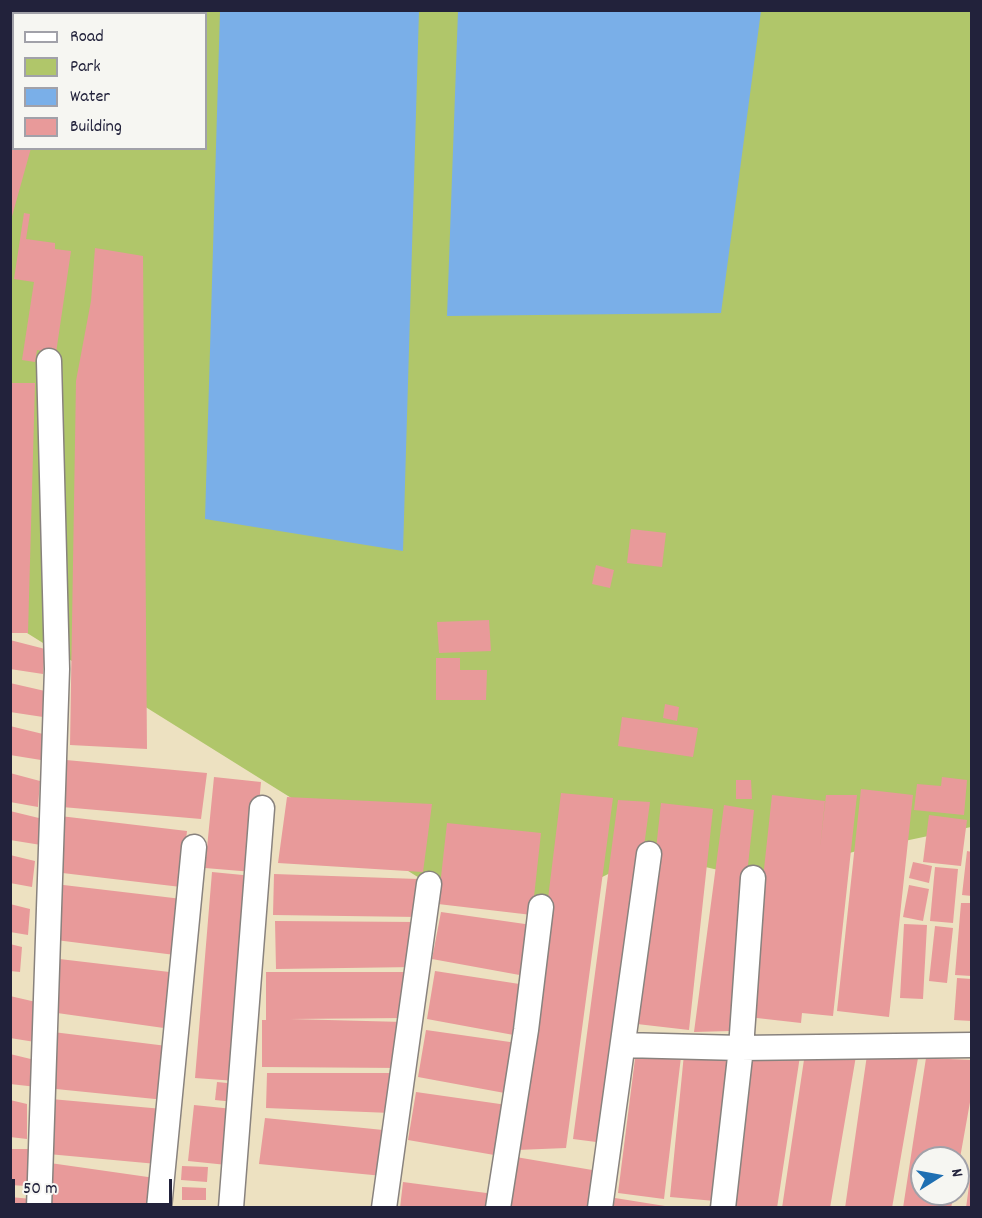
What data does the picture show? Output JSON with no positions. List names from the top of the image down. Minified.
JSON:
{"legend":["Road","Park","Water","Building"],"scale_bar":"50 m","north":"right"}
